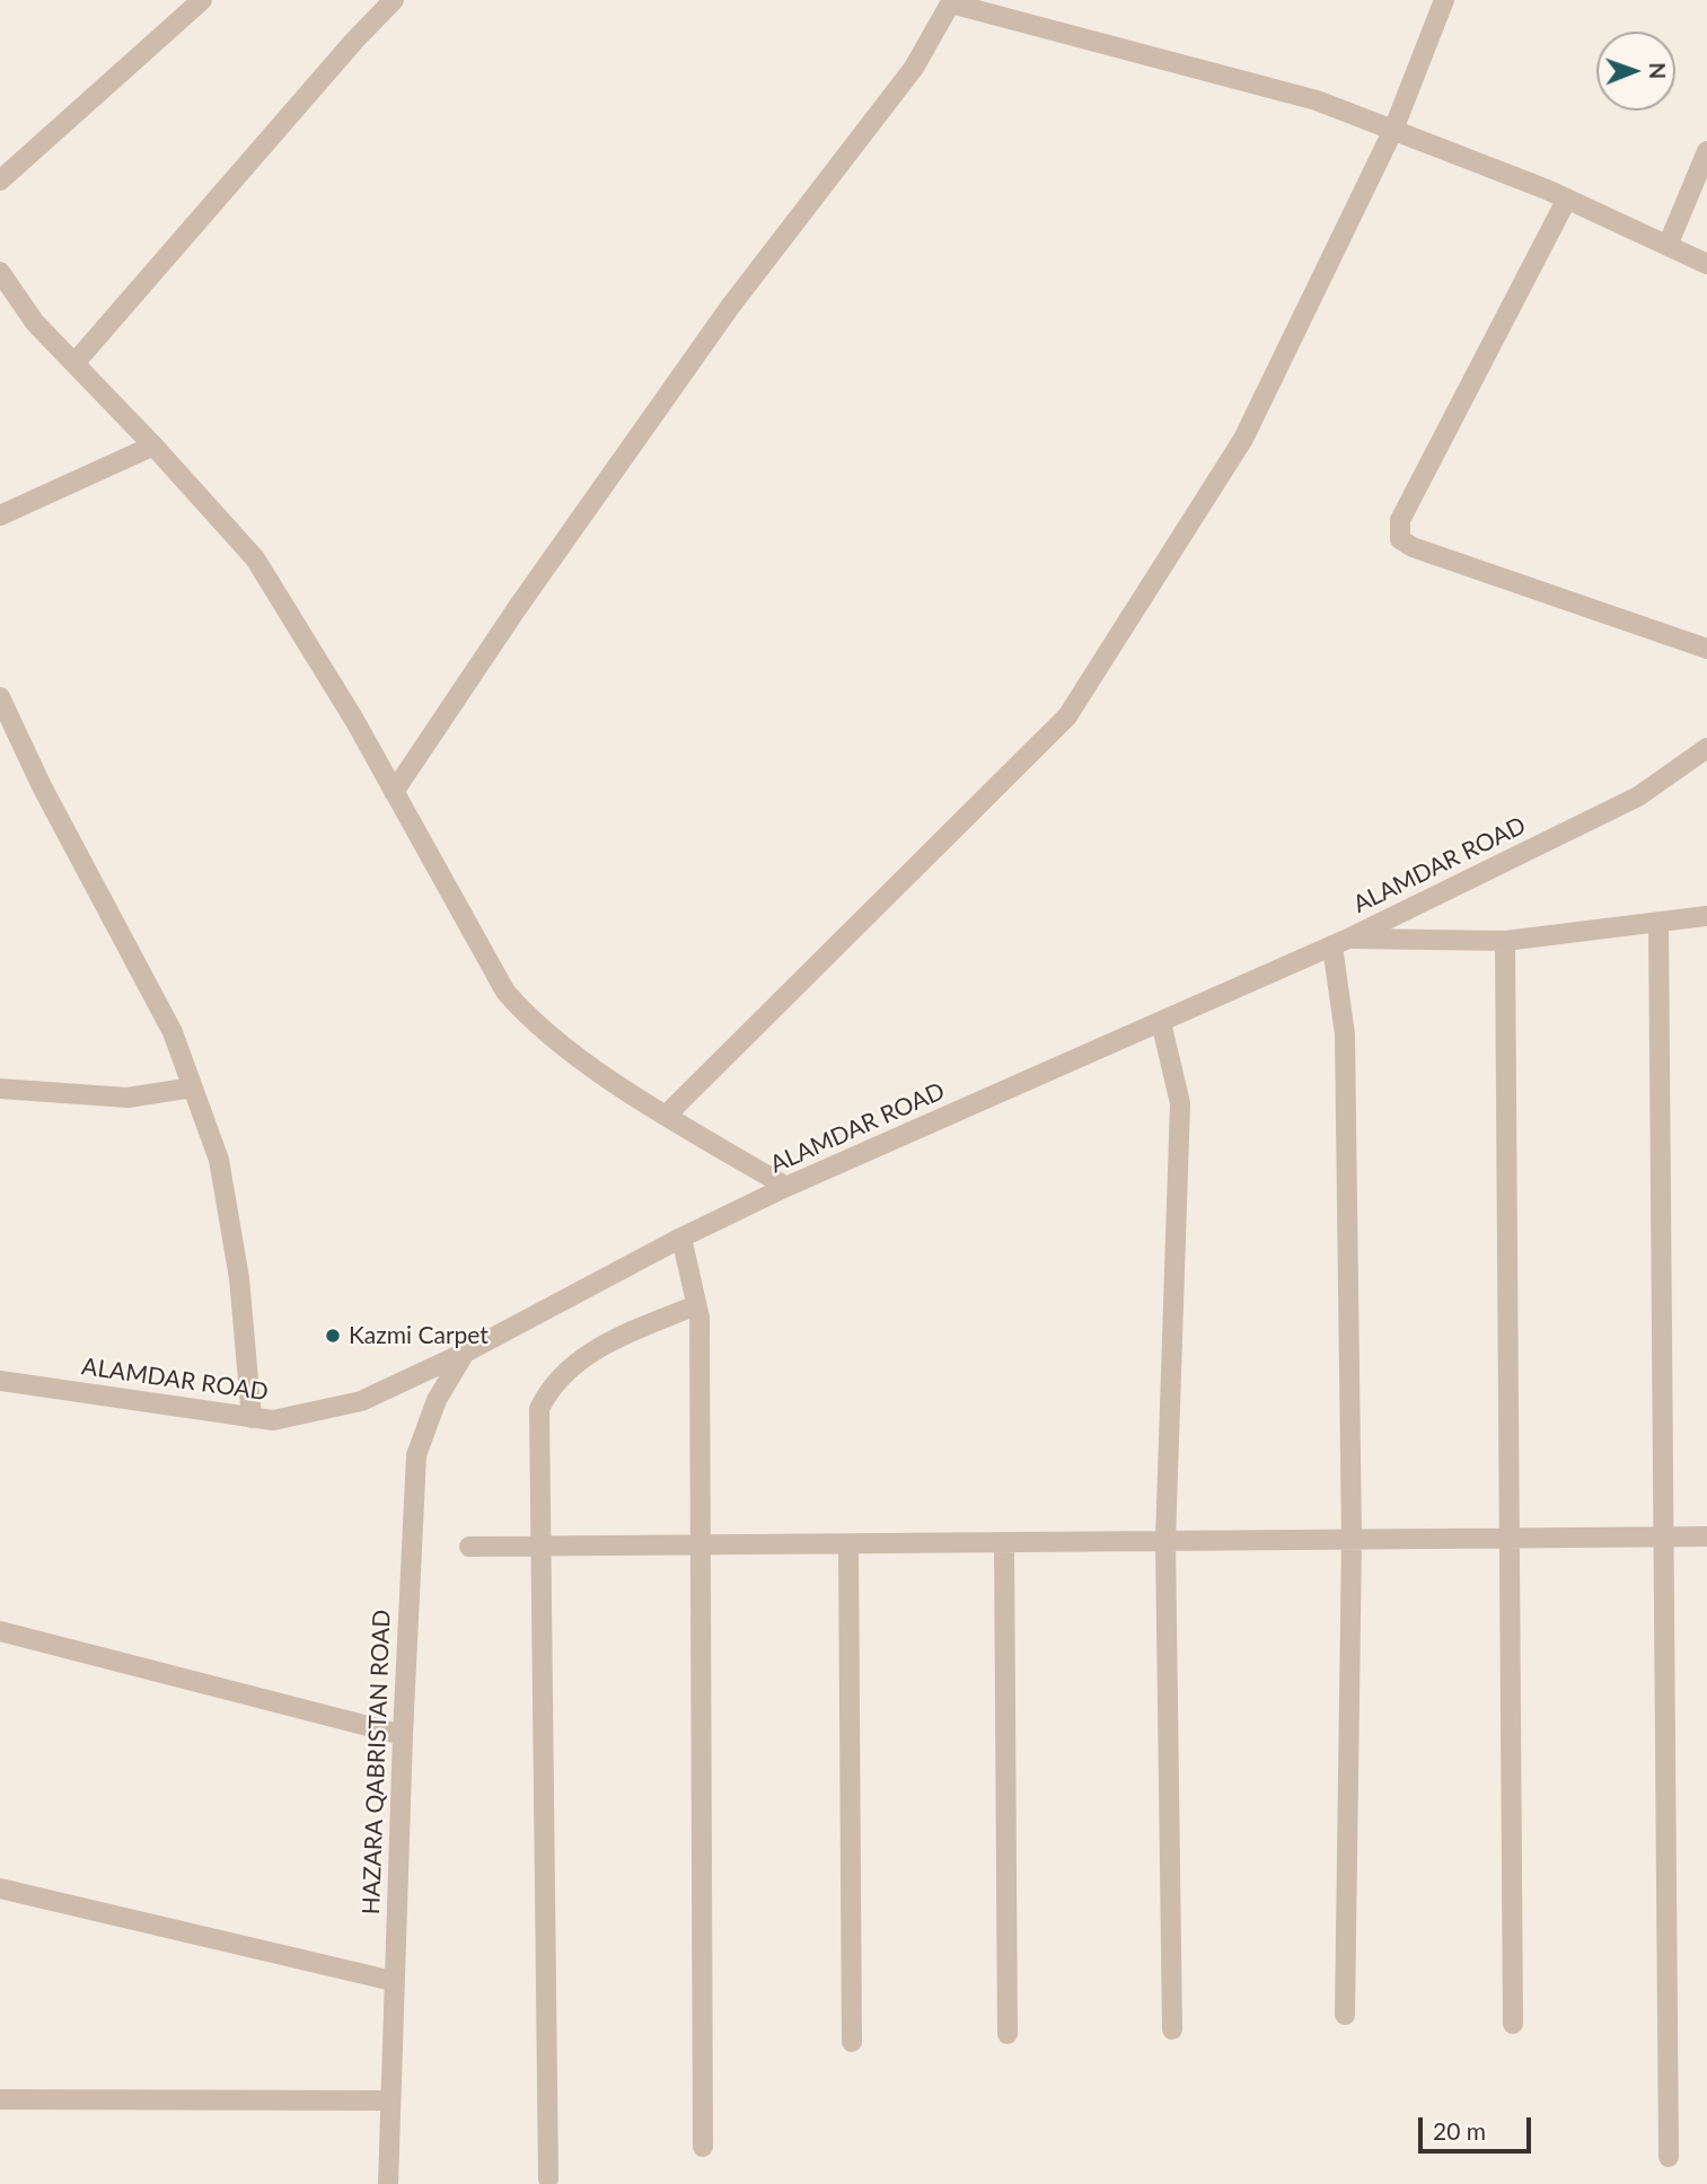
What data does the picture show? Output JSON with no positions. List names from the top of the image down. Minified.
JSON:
{"streets":{"street":["ALAMDAR ROAD","HAZARA QABRISTAN ROAD"]},"crossings":[["ALAMDAR ROAD","HAZARA QABRISTAN ROAD"]],"places":["Kazmi Carpet"],"scale_bar":"20 m","north":"right"}
